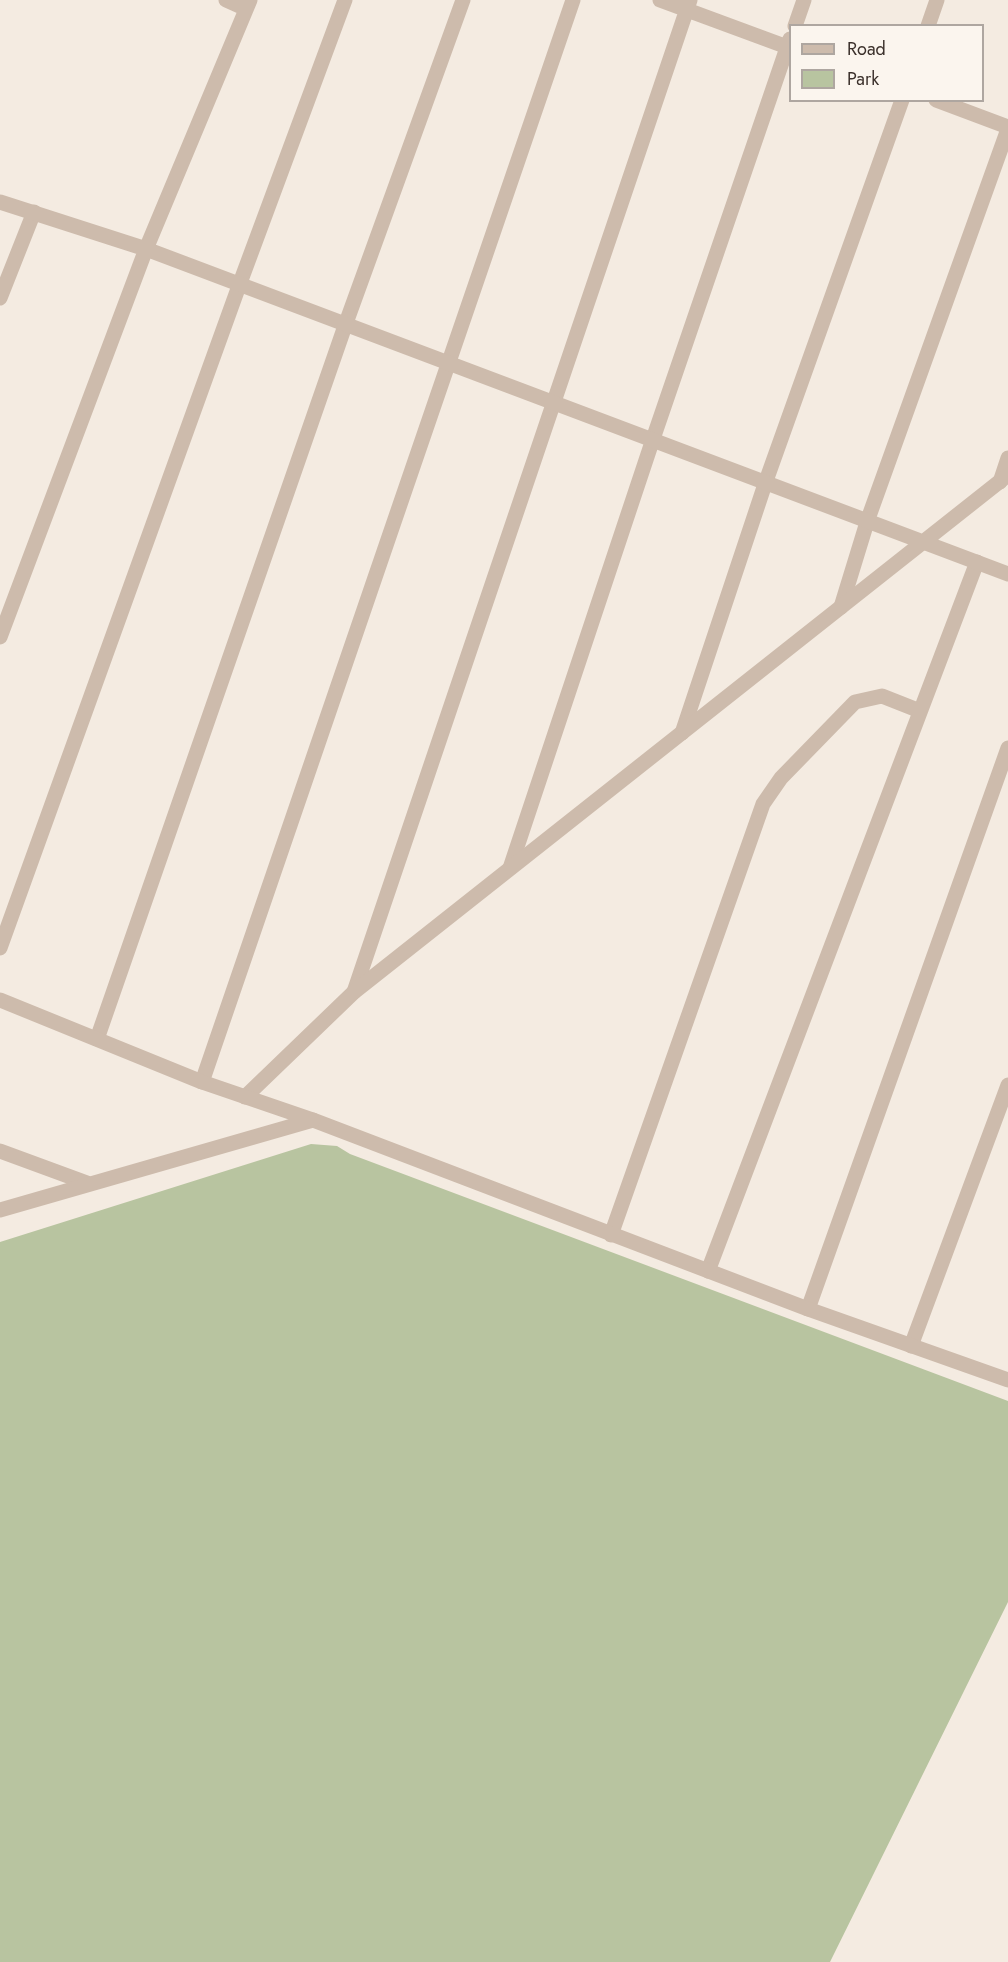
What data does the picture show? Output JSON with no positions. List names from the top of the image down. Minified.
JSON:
{"legend":["Road","Park"]}
